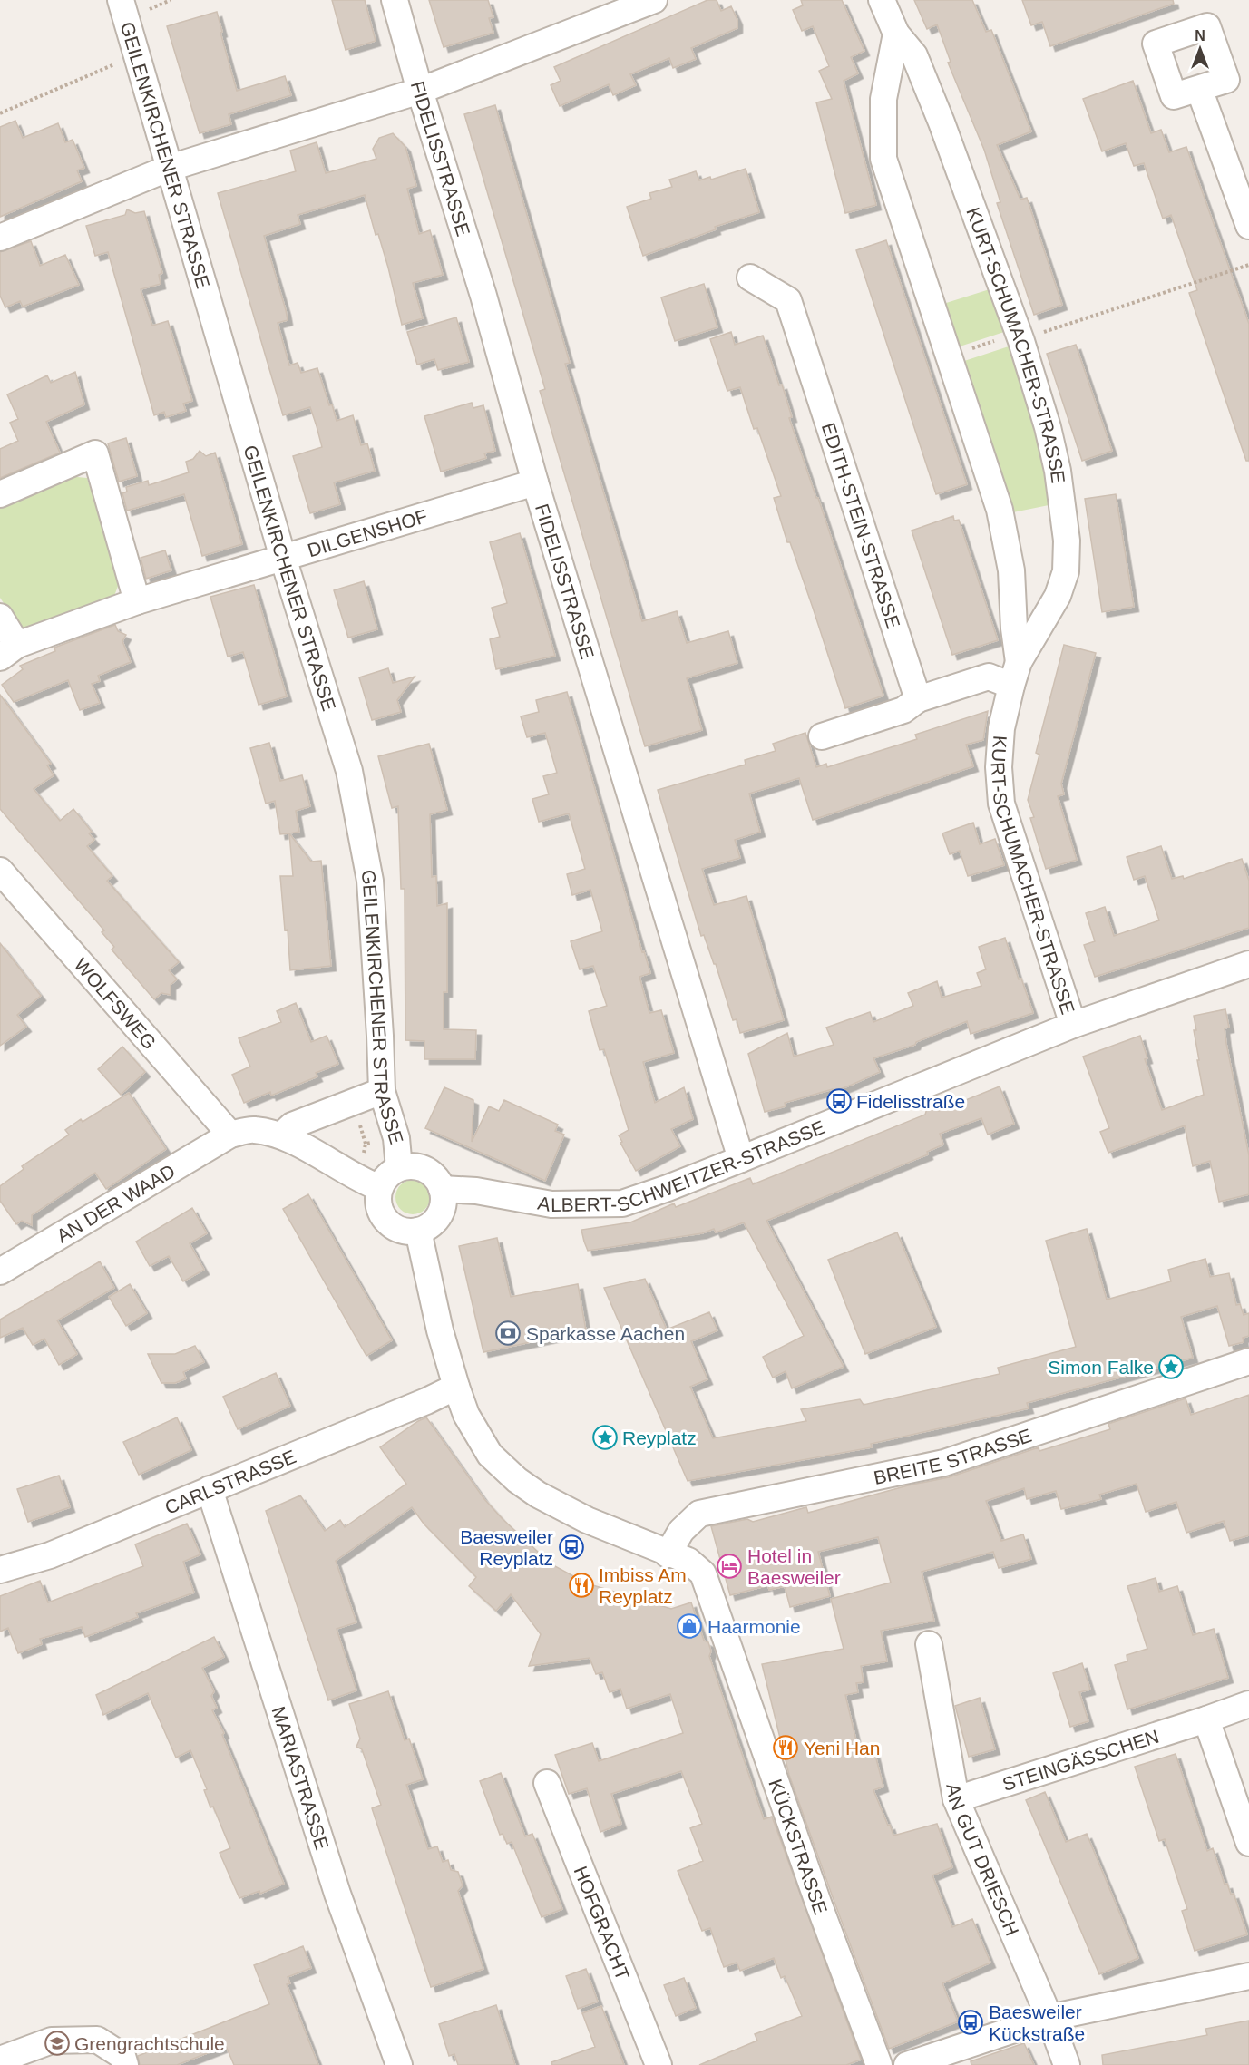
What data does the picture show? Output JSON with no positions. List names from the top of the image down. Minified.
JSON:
{"streets":{"street":["GEILENKIRCHENER STRASSE","FIDELISSTRASSE","KURT-SCHUMACHER-STRASSE","EDITH-STEIN-STRASSE","DILGENSHOF","WOLFSWEG","ALBERT-SCHWEITZER-STRASSE","AN DER WAAD","BREITE STRASSE","CARLSTRASSE","STEINGÄSSCHEN","MARIASTRASSE","KÜCKSTRASSE","AN GUT DRIESCH","HOFGRACHT"]},"crossings":[["GEILENKIRCHENER STRASSE","DILGENSHOF"],["GEILENKIRCHENER STRASSE","ALBERT-SCHWEITZER-STRASSE"],["FIDELISSTRASSE","DILGENSHOF"],["FIDELISSTRASSE","ALBERT-SCHWEITZER-STRASSE"],["KURT-SCHUMACHER-STRASSE","ALBERT-SCHWEITZER-STRASSE"],["WOLFSWEG","AN DER WAAD"],["BREITE STRASSE","KÜCKSTRASSE"],["CARLSTRASSE","MARIASTRASSE"],["STEINGÄSSCHEN","AN GUT DRIESCH"]],"places":{"bus stop":["Fidelisstraße","Baesweiler Reyplatz","Baesweiler Kückstraße"],"bank":["Sparkasse Aachen"],"place":["Simon Falke","Reyplatz"],"hotel":["Hotel in Baesweiler"],"restaurant":["Imbiss Am Reyplatz","Yeni Han"],"shop":["Haarmonie"],"school or university":["Grengrachtschule"]},"north":"top"}
